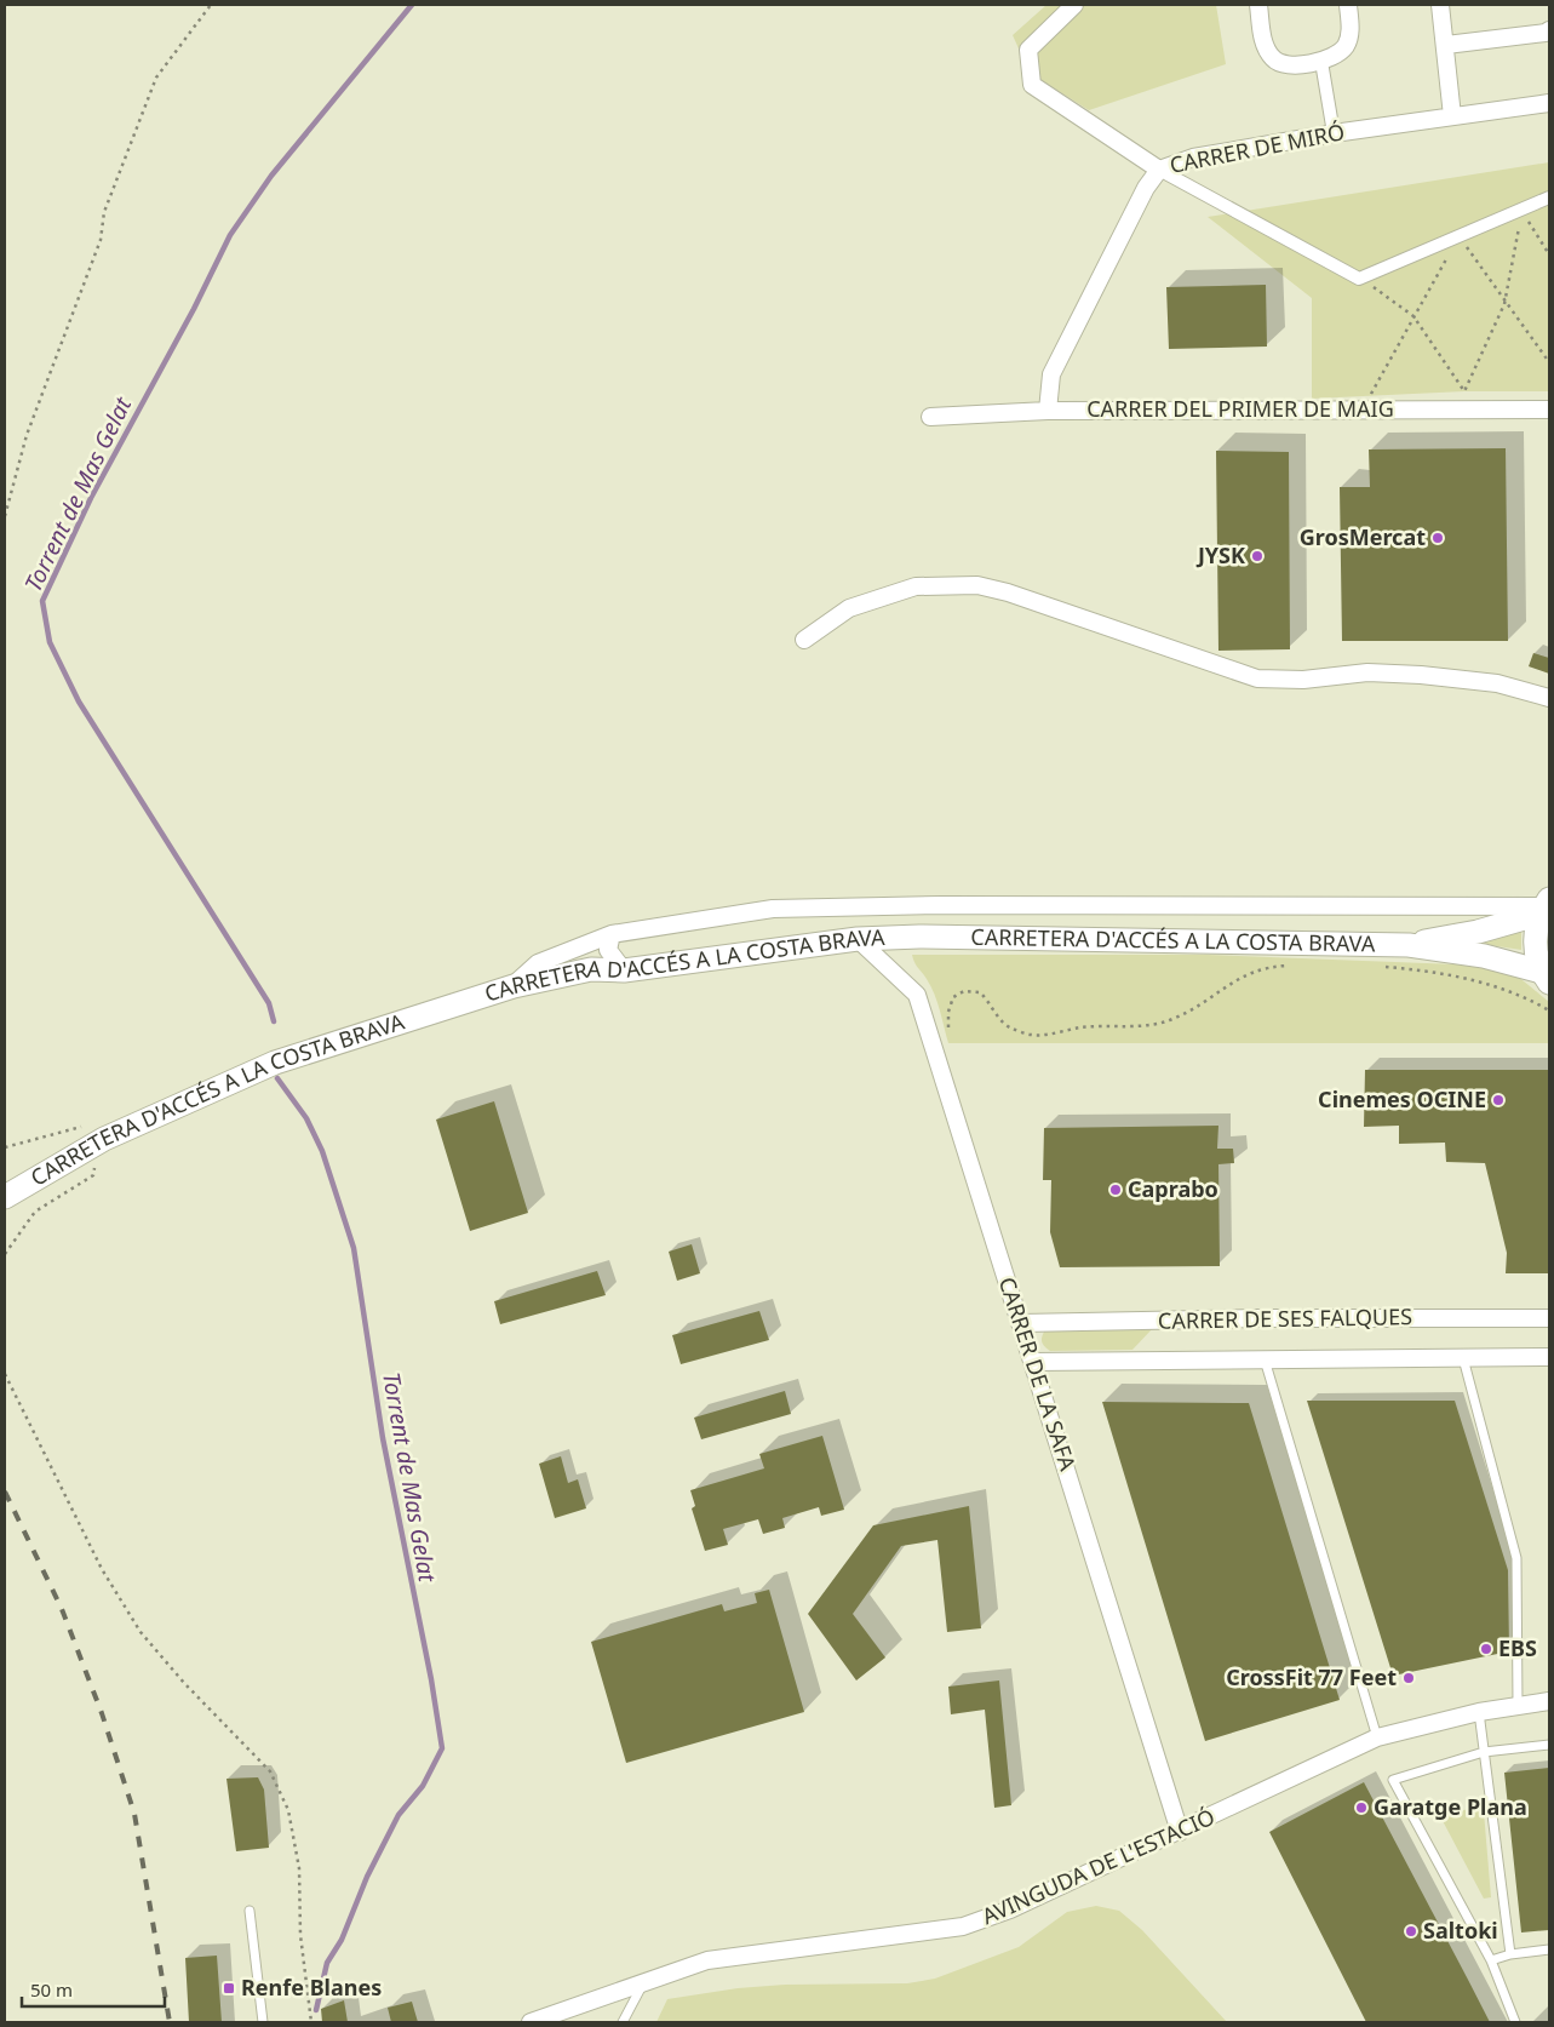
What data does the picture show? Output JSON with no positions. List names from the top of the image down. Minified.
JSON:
{"streets":{"main road":["CARRETERA D'ACCÉS A LA COSTA BRAVA"],"street":["CARRER DE MIRÓ","CARRER DEL PRIMER DE MAIG","CARRER DE SES FALQUES","CARRER DE LA SAFA","AVINGUDA DE L'ESTACIÓ"]},"crossings":[["CARRER DE MIRÓ","CARRER DEL PRIMER DE MAIG"],["CARRETERA D'ACCÉS A LA COSTA BRAVA","CARRER DE LA SAFA"],["CARRER DE SES FALQUES","CARRER DE LA SAFA"],["CARRER DE LA SAFA","AVINGUDA DE L'ESTACIÓ"]],"water":["Torrent de Mas Gelat"],"places":{"other":["GrosMercat","JYSK","Cinemes OCINE","Caprabo","EBS","CrossFit 77 Feet","Garatge Plana","Saltoki"],"transit":["Renfe Blanes"]},"scale_bar":"50 m"}
